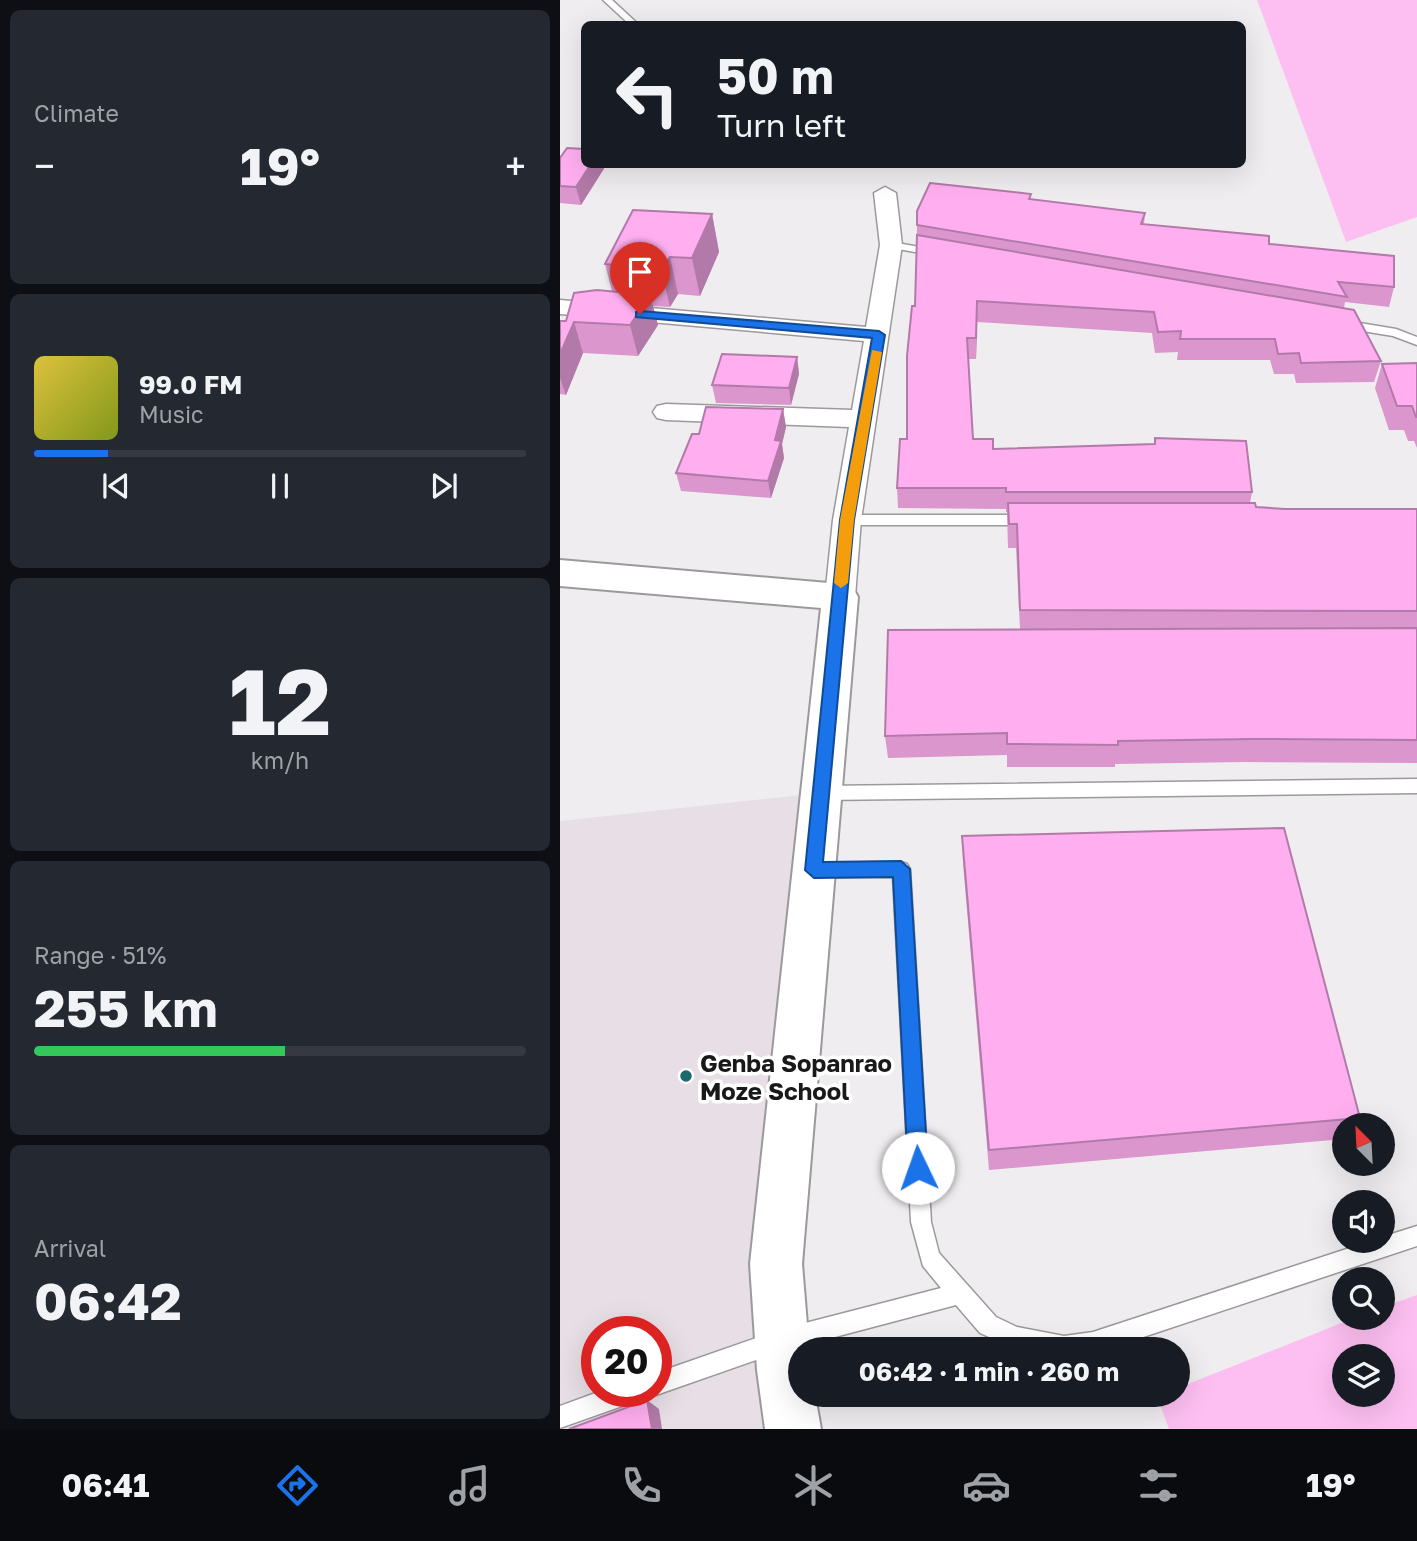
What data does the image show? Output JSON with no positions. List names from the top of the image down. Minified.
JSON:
{"places":["Genba Sopanrao Moze School"],"north":"top left","page":{"tile":["Climate",["12","km/h"],["Range · 51%","255 km"],["Arrival","06:42"]],"turn":["50 m","Turn left"],"heat":["−","19°","+"],"song":["99.0 FM","Music"],"limit":"20","trip":"06:42 · 1 min · 260 m","tabs":["06:41","19°"]}}
